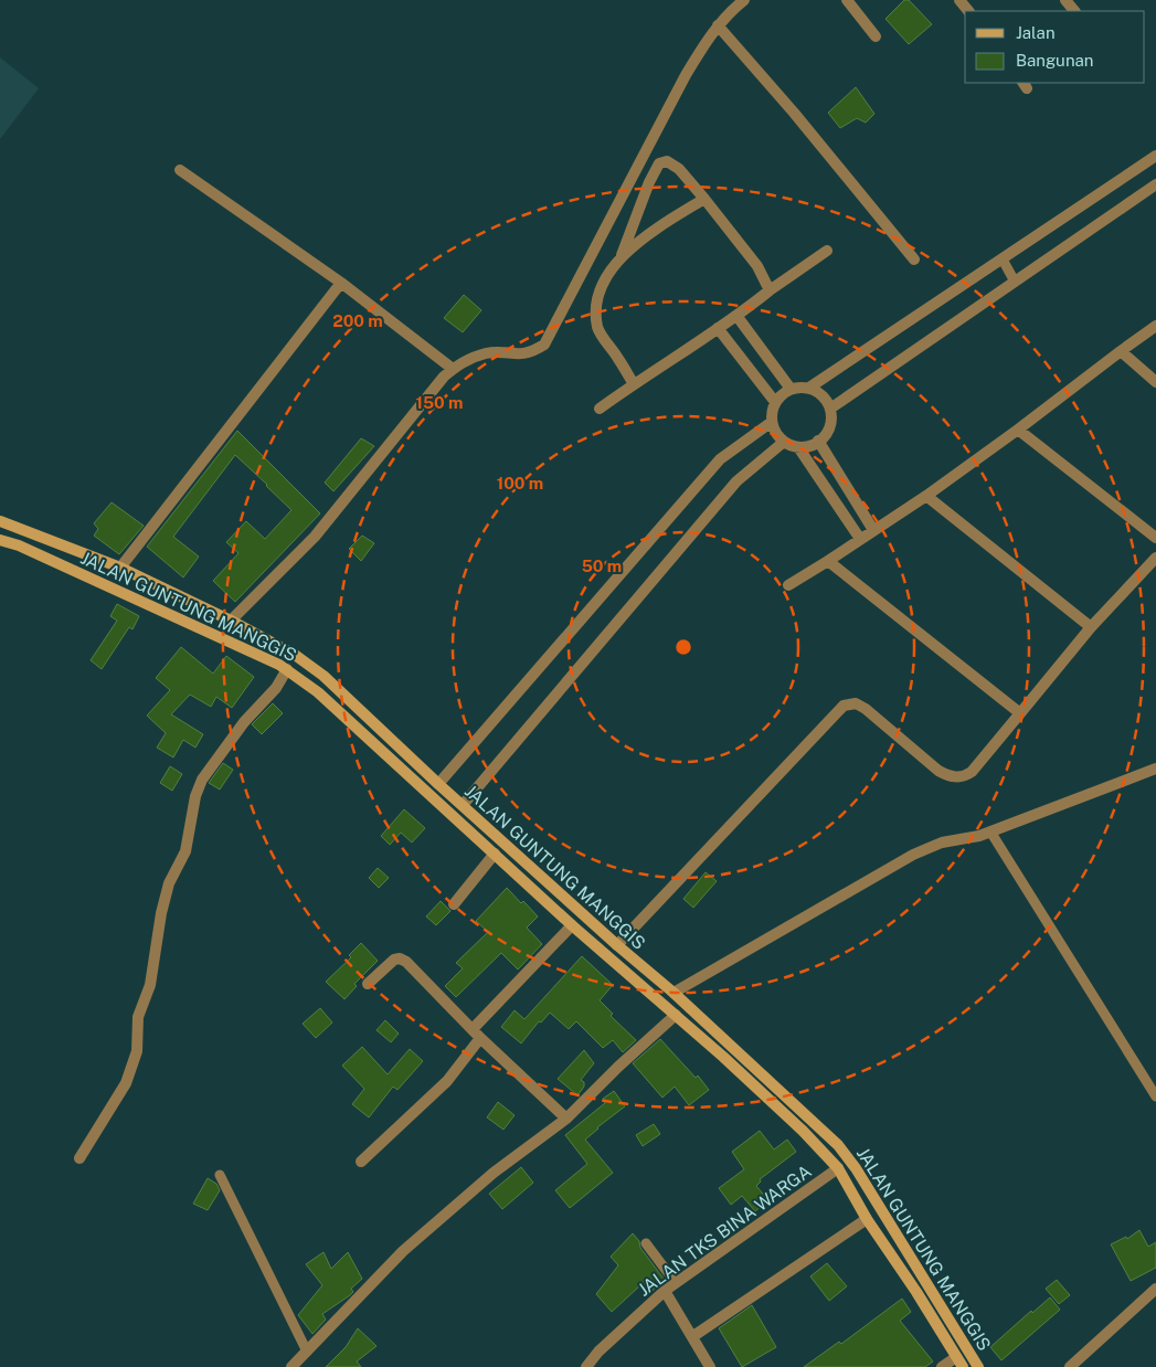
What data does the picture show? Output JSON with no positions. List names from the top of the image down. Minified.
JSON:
{"streets":{"street":["JALAN GUNTUNG MANGGIS","JALAN TKS BINA WARGA"]},"crossings":[["JALAN GUNTUNG MANGGIS","JALAN TKS BINA WARGA"]],"legend":["Jalan","Bangunan"],"rings":["200 m","150 m","100 m","50 m"]}
